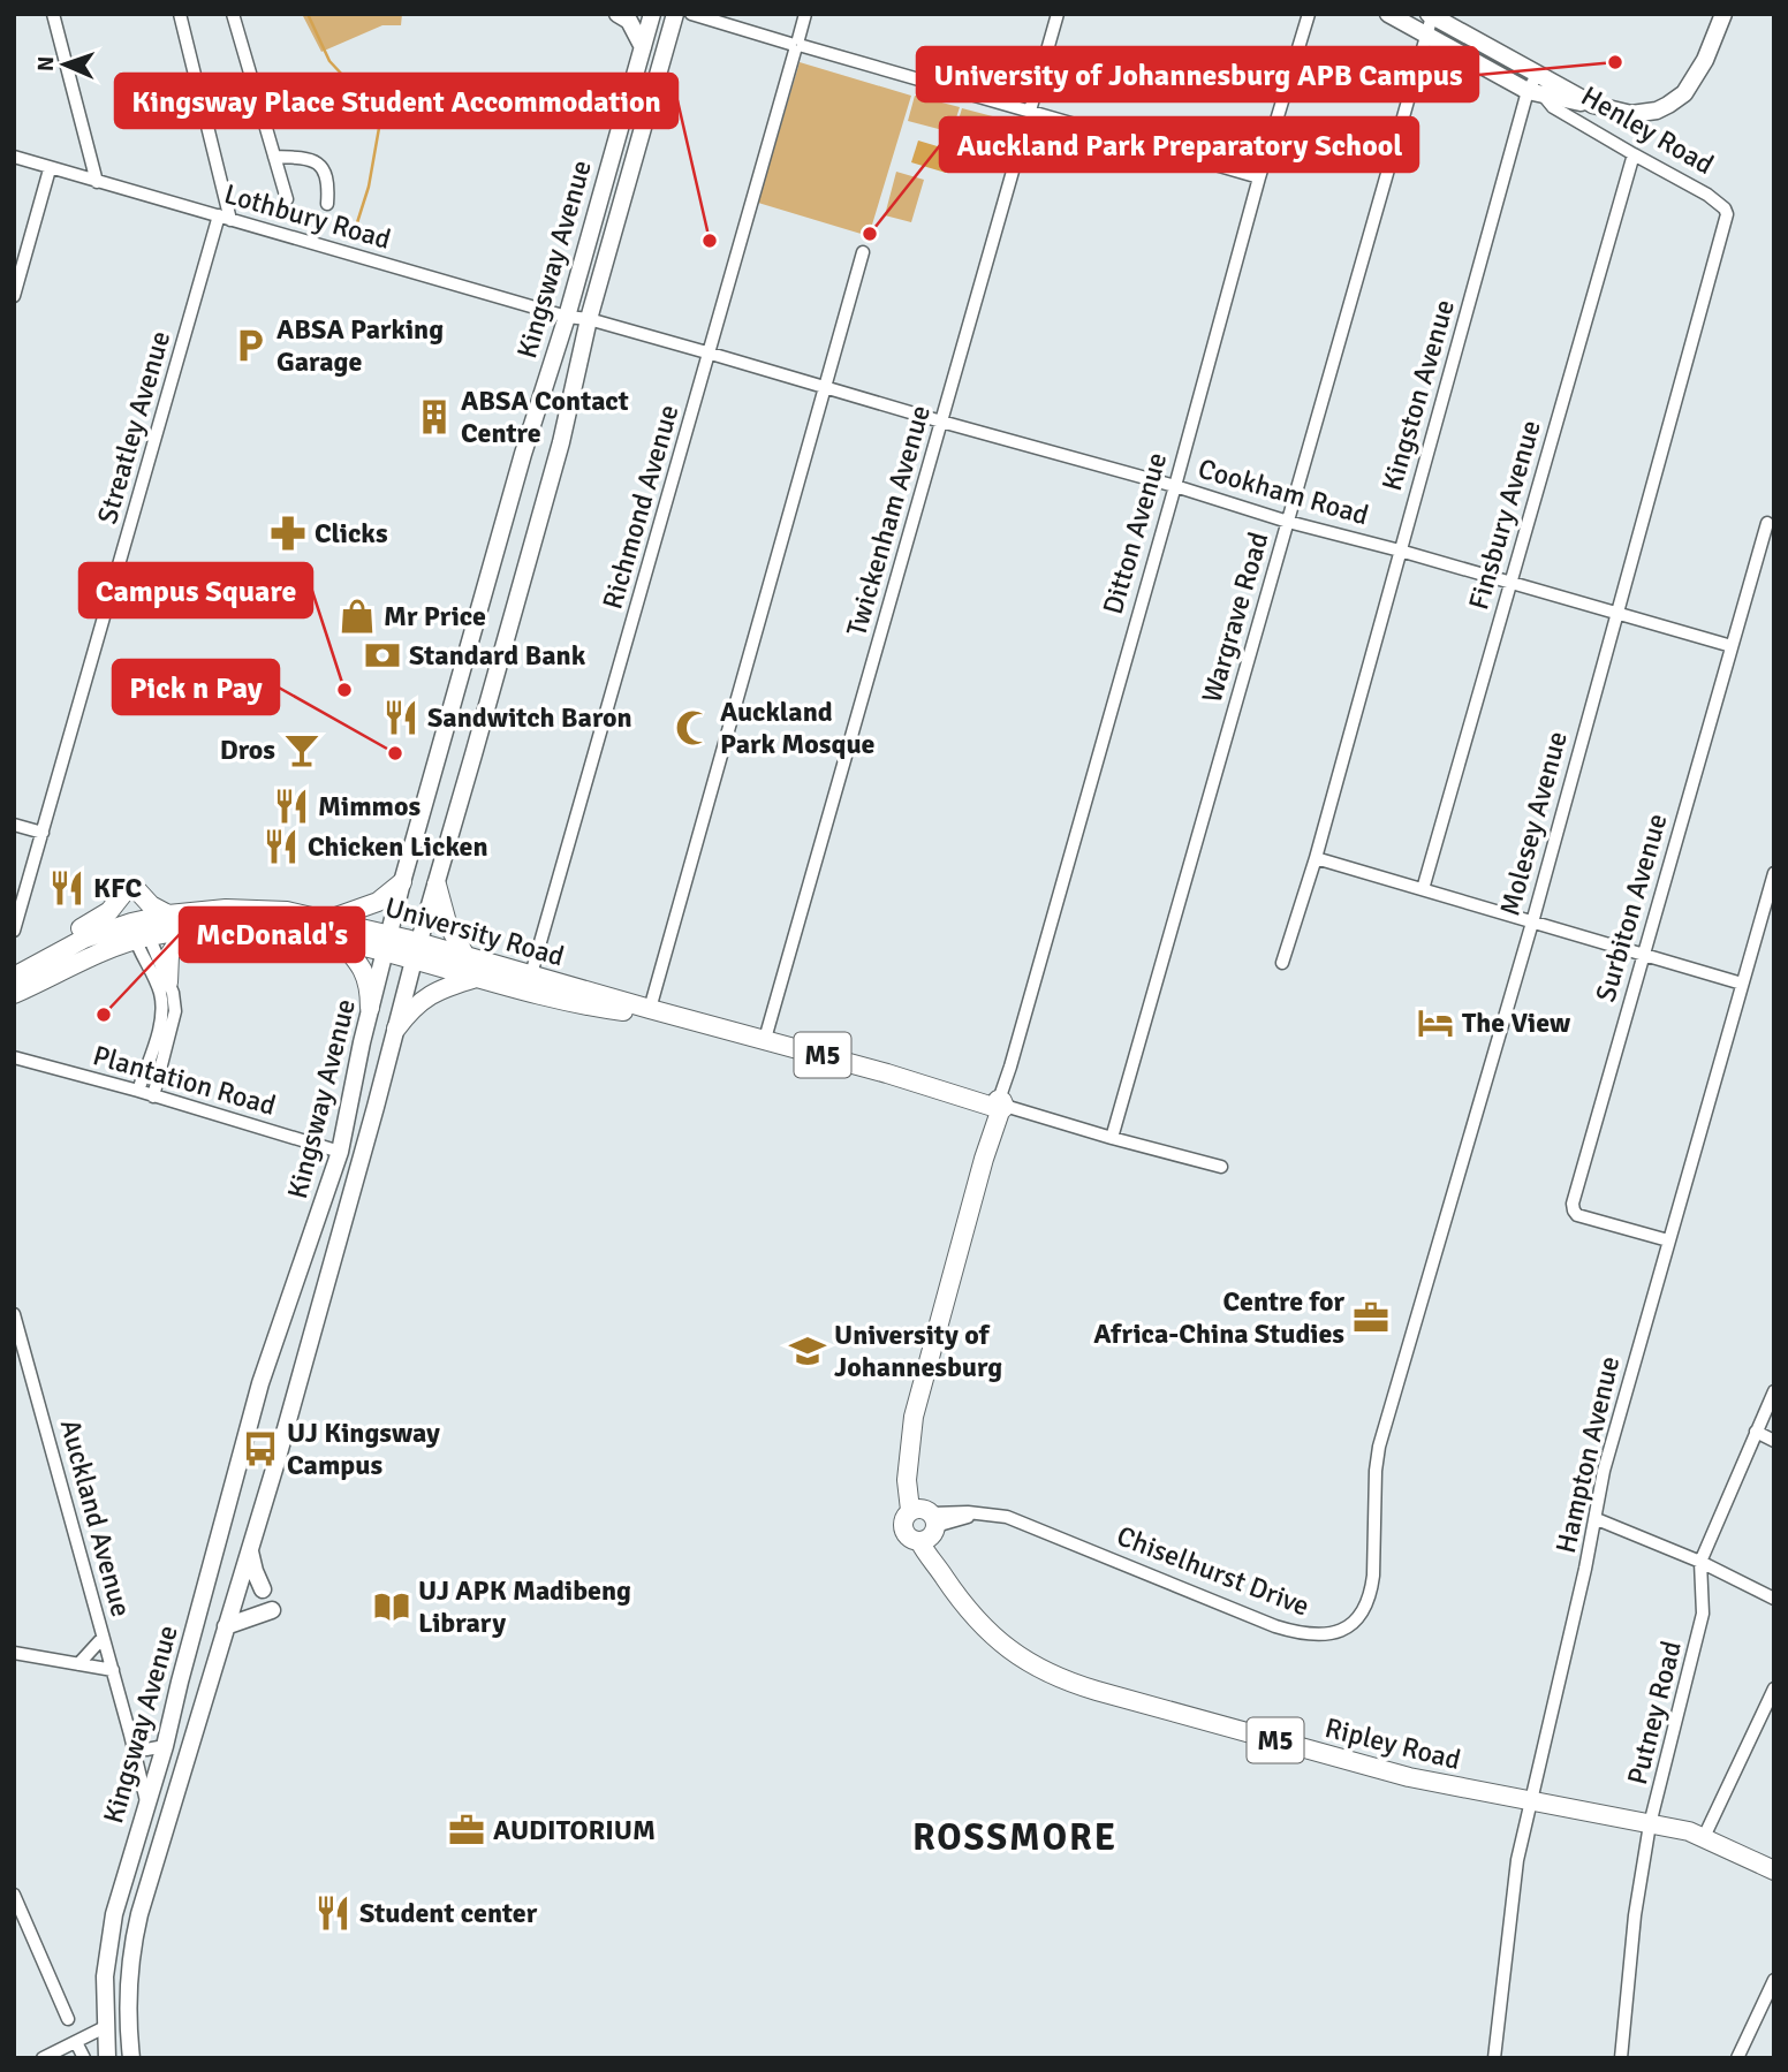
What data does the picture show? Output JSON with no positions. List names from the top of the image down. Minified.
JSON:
{"streets":{"main road":["Henley Road","Kingsway Avenue","Ditton Avenue","University Road","M5","Ripley Road"],"street":["Lothbury Road","Kingston Avenue","Streatley Avenue","Cookham Road","Richmond Avenue","Finsbury Avenue","Twickenham Avenue","Wargrave Road","Molesey Avenue","Surbiton Avenue","Plantation Road","Hampton Avenue","Auckland Avenue","Chiselhurst Drive","Putney Road"]},"crossings":[["Henley Road","Kingston Avenue"],["Henley Road","Finsbury Avenue"],["Henley Road","Wargrave Road"],["Henley Road","Molesey Avenue"],["Lothbury Road","Kingsway Avenue"],["Lothbury Road","Streatley Avenue"],["Lothbury Road","Cookham Road"],["Kingsway Avenue","Cookham Road"],["Kingsway Avenue","University Road"],["Kingsway Avenue","Plantation Road"],["Kingsway Avenue","Auckland Avenue"],["Kingston Avenue","Cookham Road"],["Cookham Road","Richmond Avenue"],["Cookham Road","Finsbury Avenue"],["Cookham Road","Twickenham Avenue"],["Cookham Road","Ditton Avenue"],["Cookham Road","Wargrave Road"],["Cookham Road","Molesey Avenue"],["Cookham Road","Surbiton Avenue"],["Richmond Avenue","University Road"],["Twickenham Avenue","University Road"],["Ditton Avenue","University Road"],["Ditton Avenue","Chiselhurst Drive"],["Ditton Avenue","Ripley Road"],["Wargrave Road","University Road"],["Molesey Avenue","Chiselhurst Drive"],["Surbiton Avenue","Hampton Avenue"],["Hampton Avenue","Ripley Road"],["Chiselhurst Drive","Ripley Road"],["Putney Road","Ripley Road"]],"districts":["ROSSMORE"],"places":{"other":["University of Johannesburg APB Campus","Auckland Park Preparatory School","Kingsway Place Student Accommodation","Campus Square","Pick n Pay","McDonald's"],"parking":["ABSA Parking Garage"],"building":["ABSA Contact Centre"],"pharmacy":["Clicks"],"shop":["Mr Price"],"bank":["Standard Bank"],"restaurant":["Sandwitch Baron","Mimmos","Chicken Licken","KFC","Student center"],"mosque":["Auckland Park Mosque"],"bar":["Dros"],"hotel":["The View"],"office":["Centre for Africa-China Studies","AUDITORIUM"],"school or university":["University of Johannesburg"],"bus stop":["UJ Kingsway Campus"],"library":["UJ APK Madibeng Library"]},"north":"left"}
